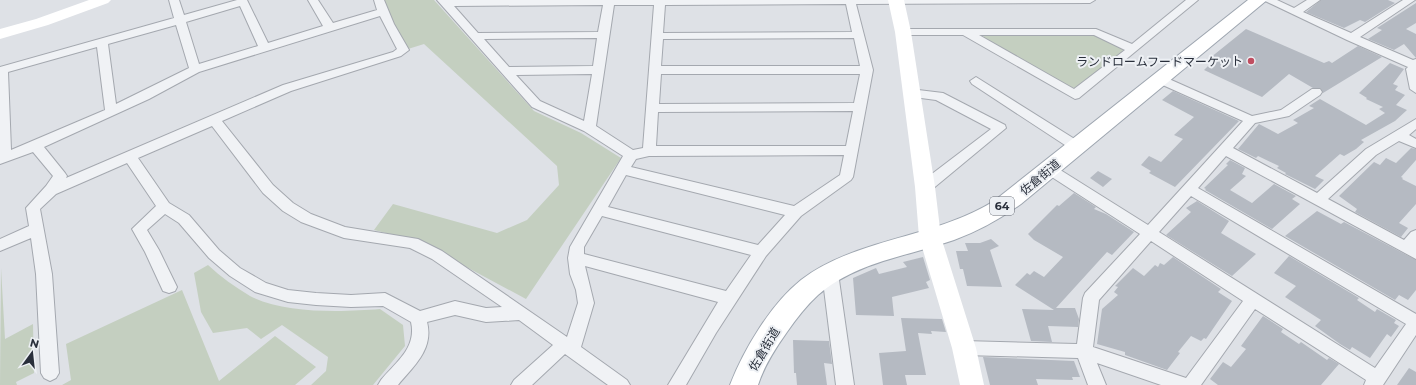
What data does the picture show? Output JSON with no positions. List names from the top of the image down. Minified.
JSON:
{"streets":{"main road":["佐倉街道","64"]},"places":["ランドロームフードマーケット"],"north":"top"}
